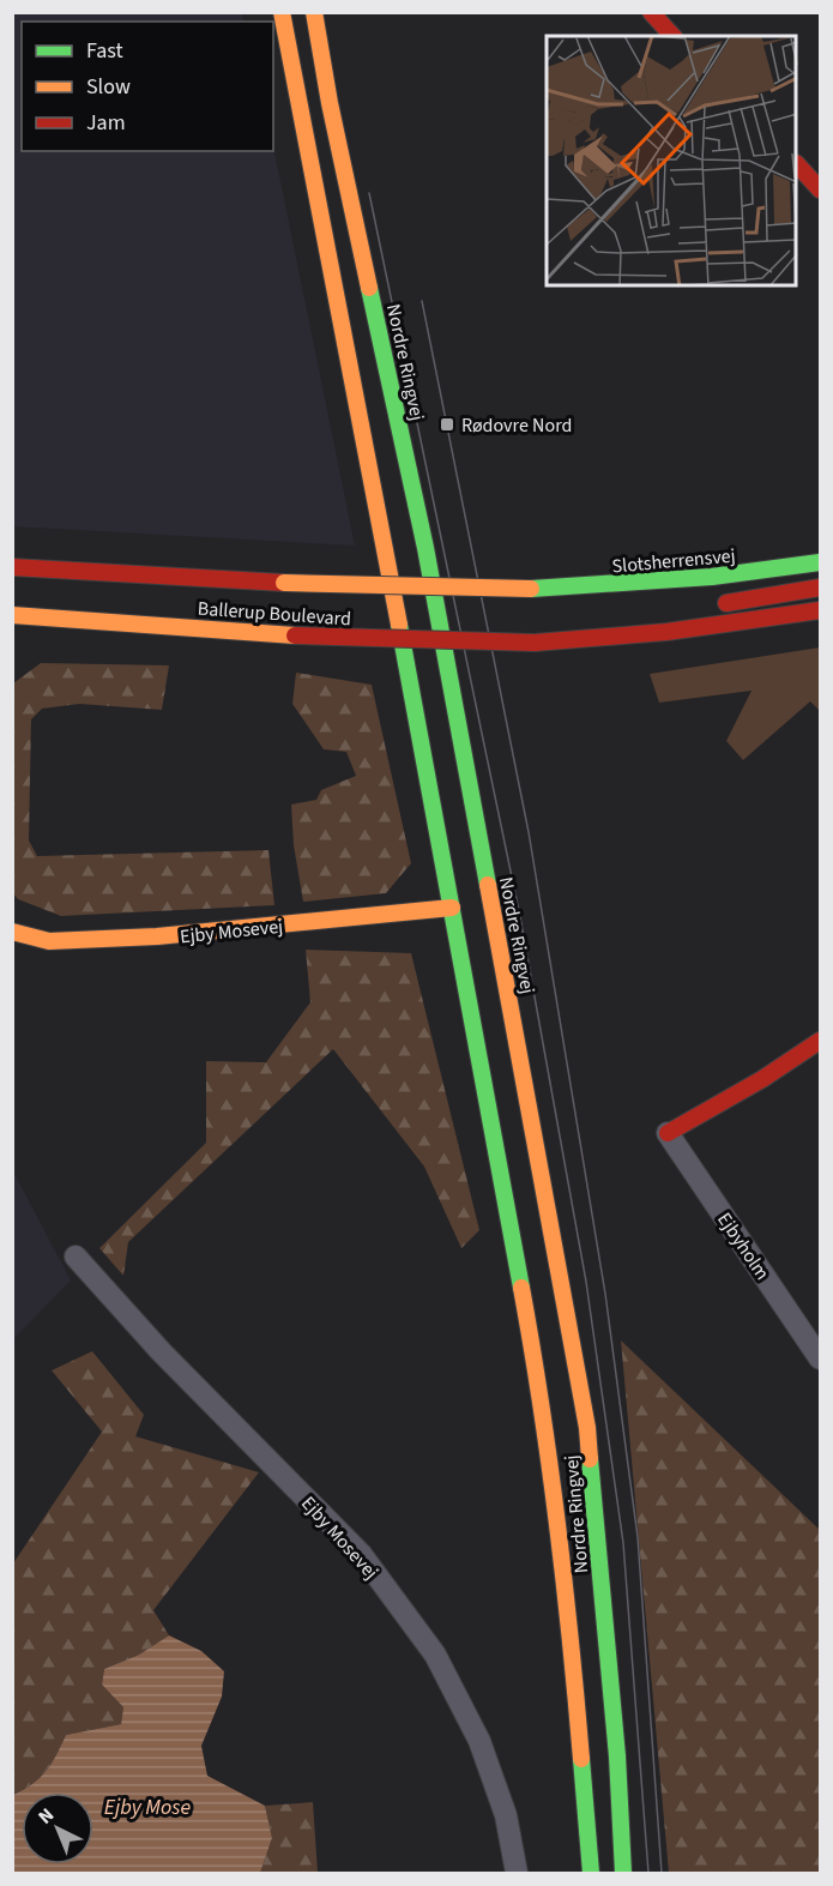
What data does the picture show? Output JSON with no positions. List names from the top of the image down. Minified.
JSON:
{"streets":{"main road":["Nordre Ringvej","Slotsherrensvej","Ballerup Boulevard","Ejby Mosevej"],"street":["Ejbyholm"]},"crossings":[["Nordre Ringvej","Ejby Mosevej"],["Slotsherrensvej","Ballerup Boulevard"]],"water":["Ejby Mose"],"places":{"transit":["Rødovre Nord"]},"legend":["Fast","Slow","Jam"],"north":"top left"}
